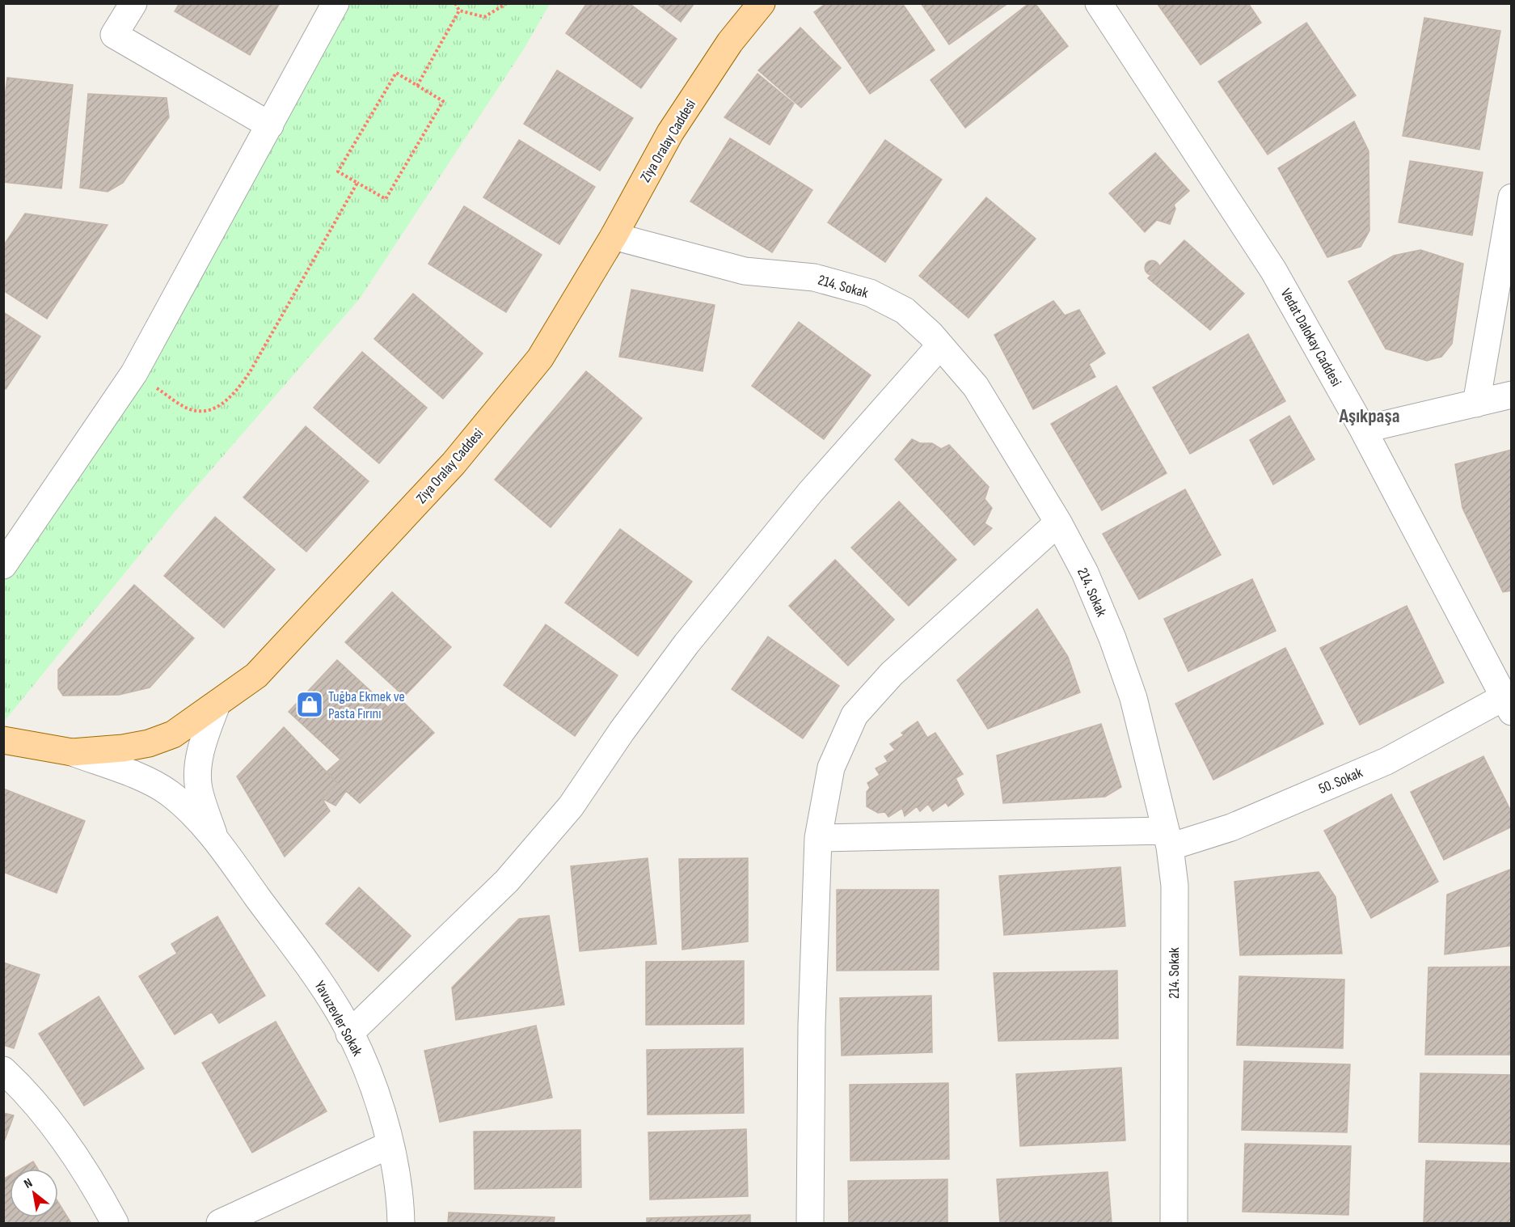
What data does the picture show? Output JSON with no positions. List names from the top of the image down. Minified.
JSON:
{"streets":{"main road":["Ziya Oralay Caddesi"],"street":["214. Sokak","Vedat Dalokay Caddesi","50. Sokak","Yavuzevler Sokak"]},"crossings":[["Ziya Oralay Caddesi","214. Sokak"],["214. Sokak","50. Sokak"],["Vedat Dalokay Caddesi","50. Sokak"]],"districts":["Aşıkpaşa"],"places":{"shop":["Tuğba Ekmek ve Pasta Fırını"]},"north":"top left"}
